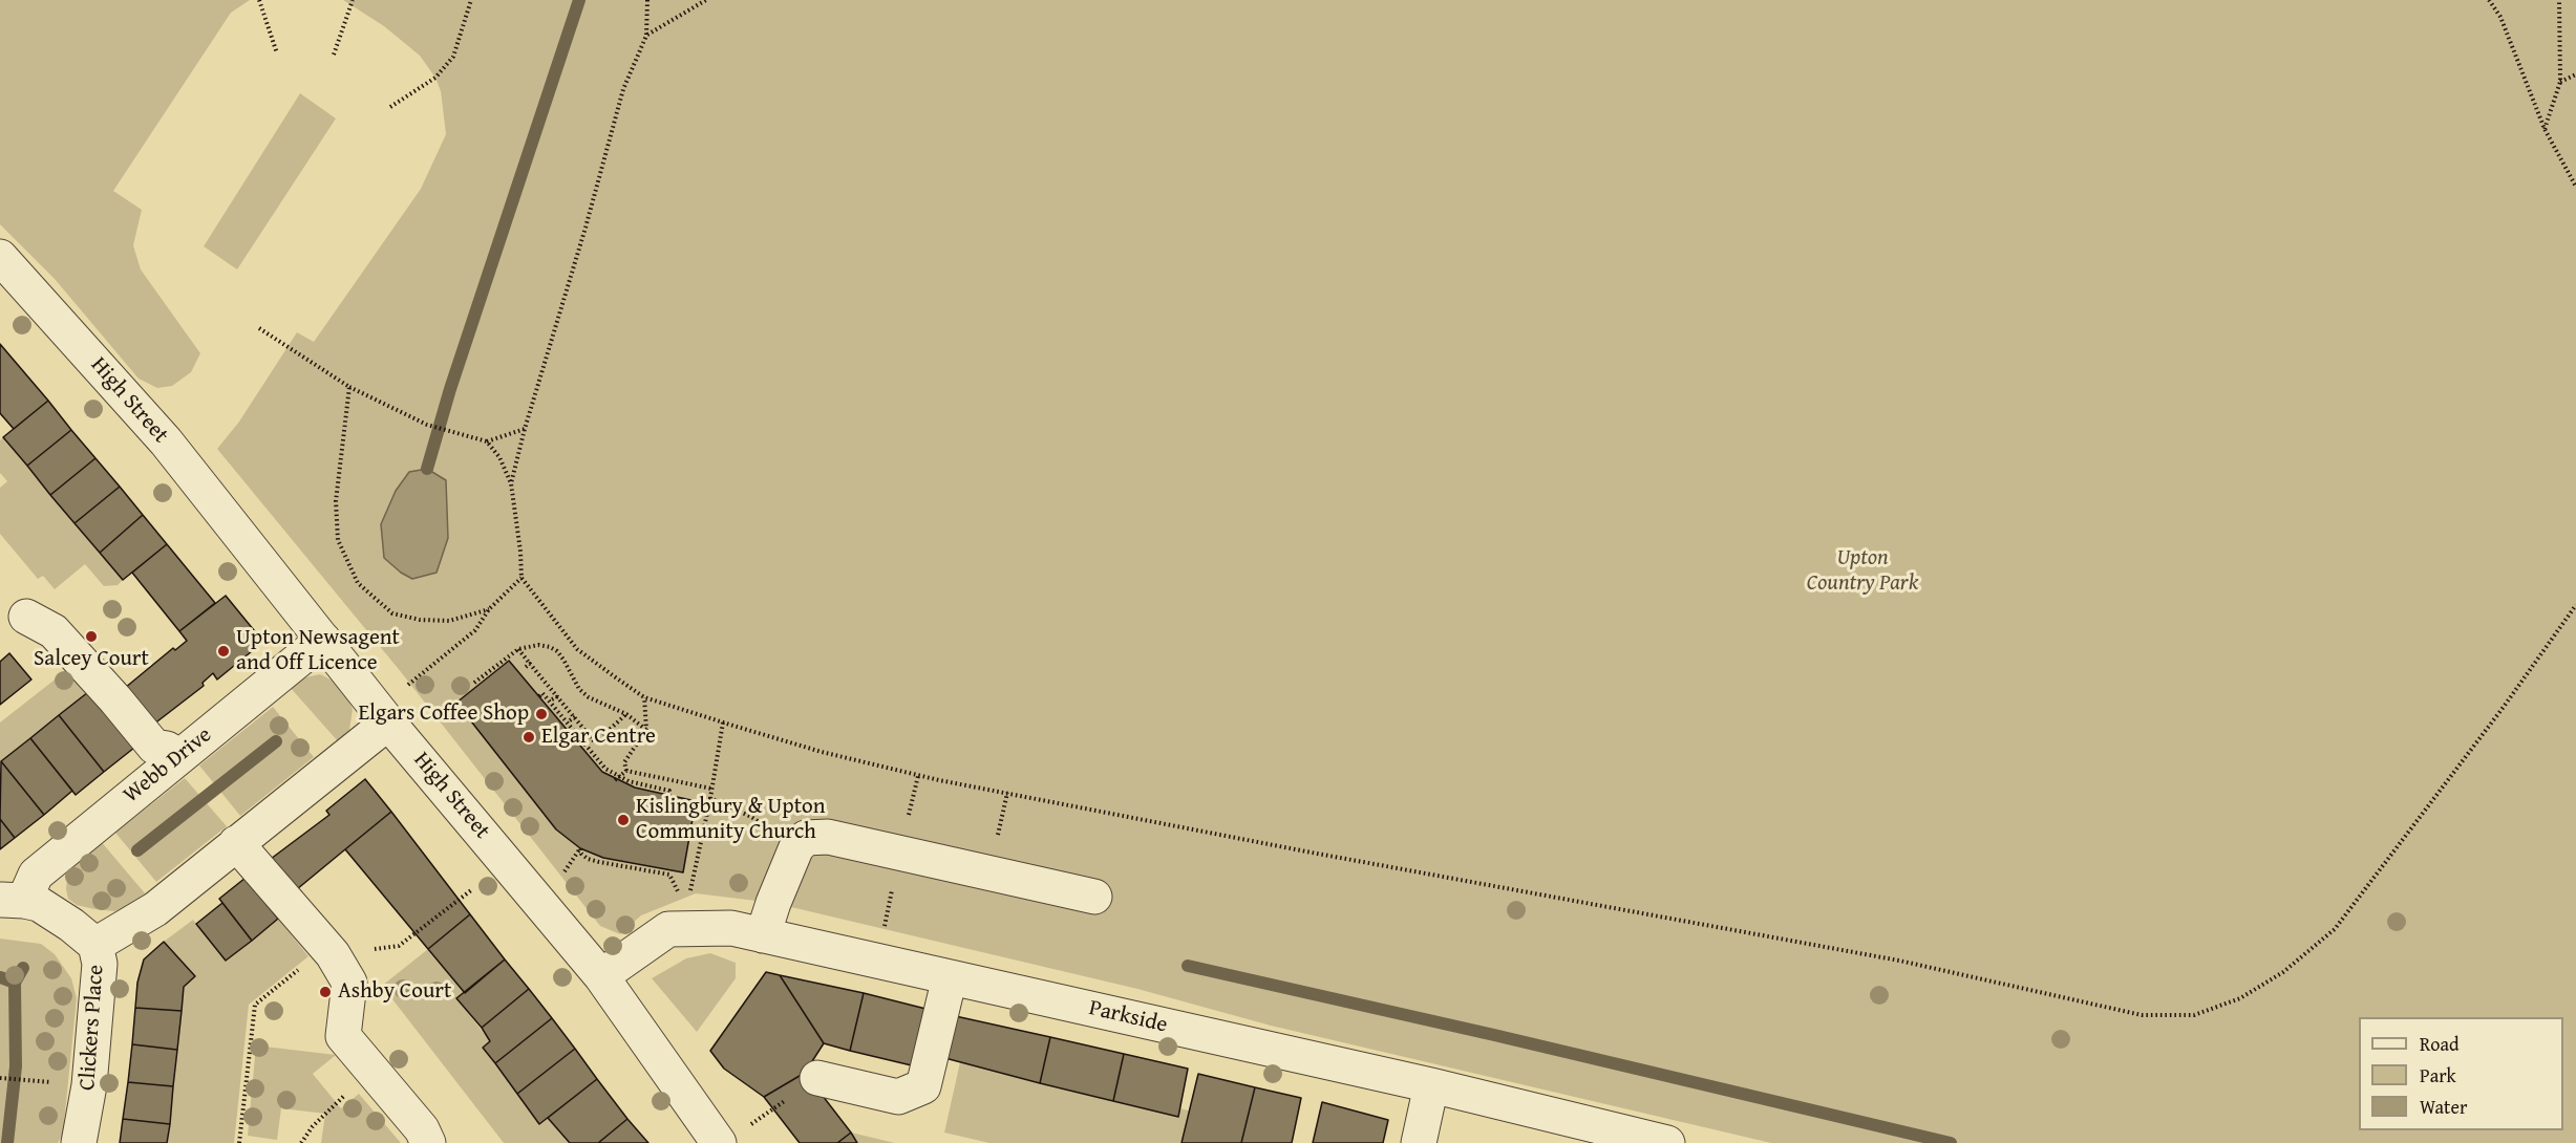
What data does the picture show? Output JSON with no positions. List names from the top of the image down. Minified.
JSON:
{"streets":{"street":["High Street","Webb Drive","Parkside","Clickers Place"]},"crossings":[["High Street","Webb Drive"],["High Street","Parkside"],["Webb Drive","Clickers Place"]],"parks":["Upton Country Park"],"places":["Salcey Court","Upton Newsagent and Off Licence","Elgars Coffee Shop","Elgar Centre","Kislingbury & Upton Community Church","Ashby Court"],"legend":["Road","Park","Water"]}
